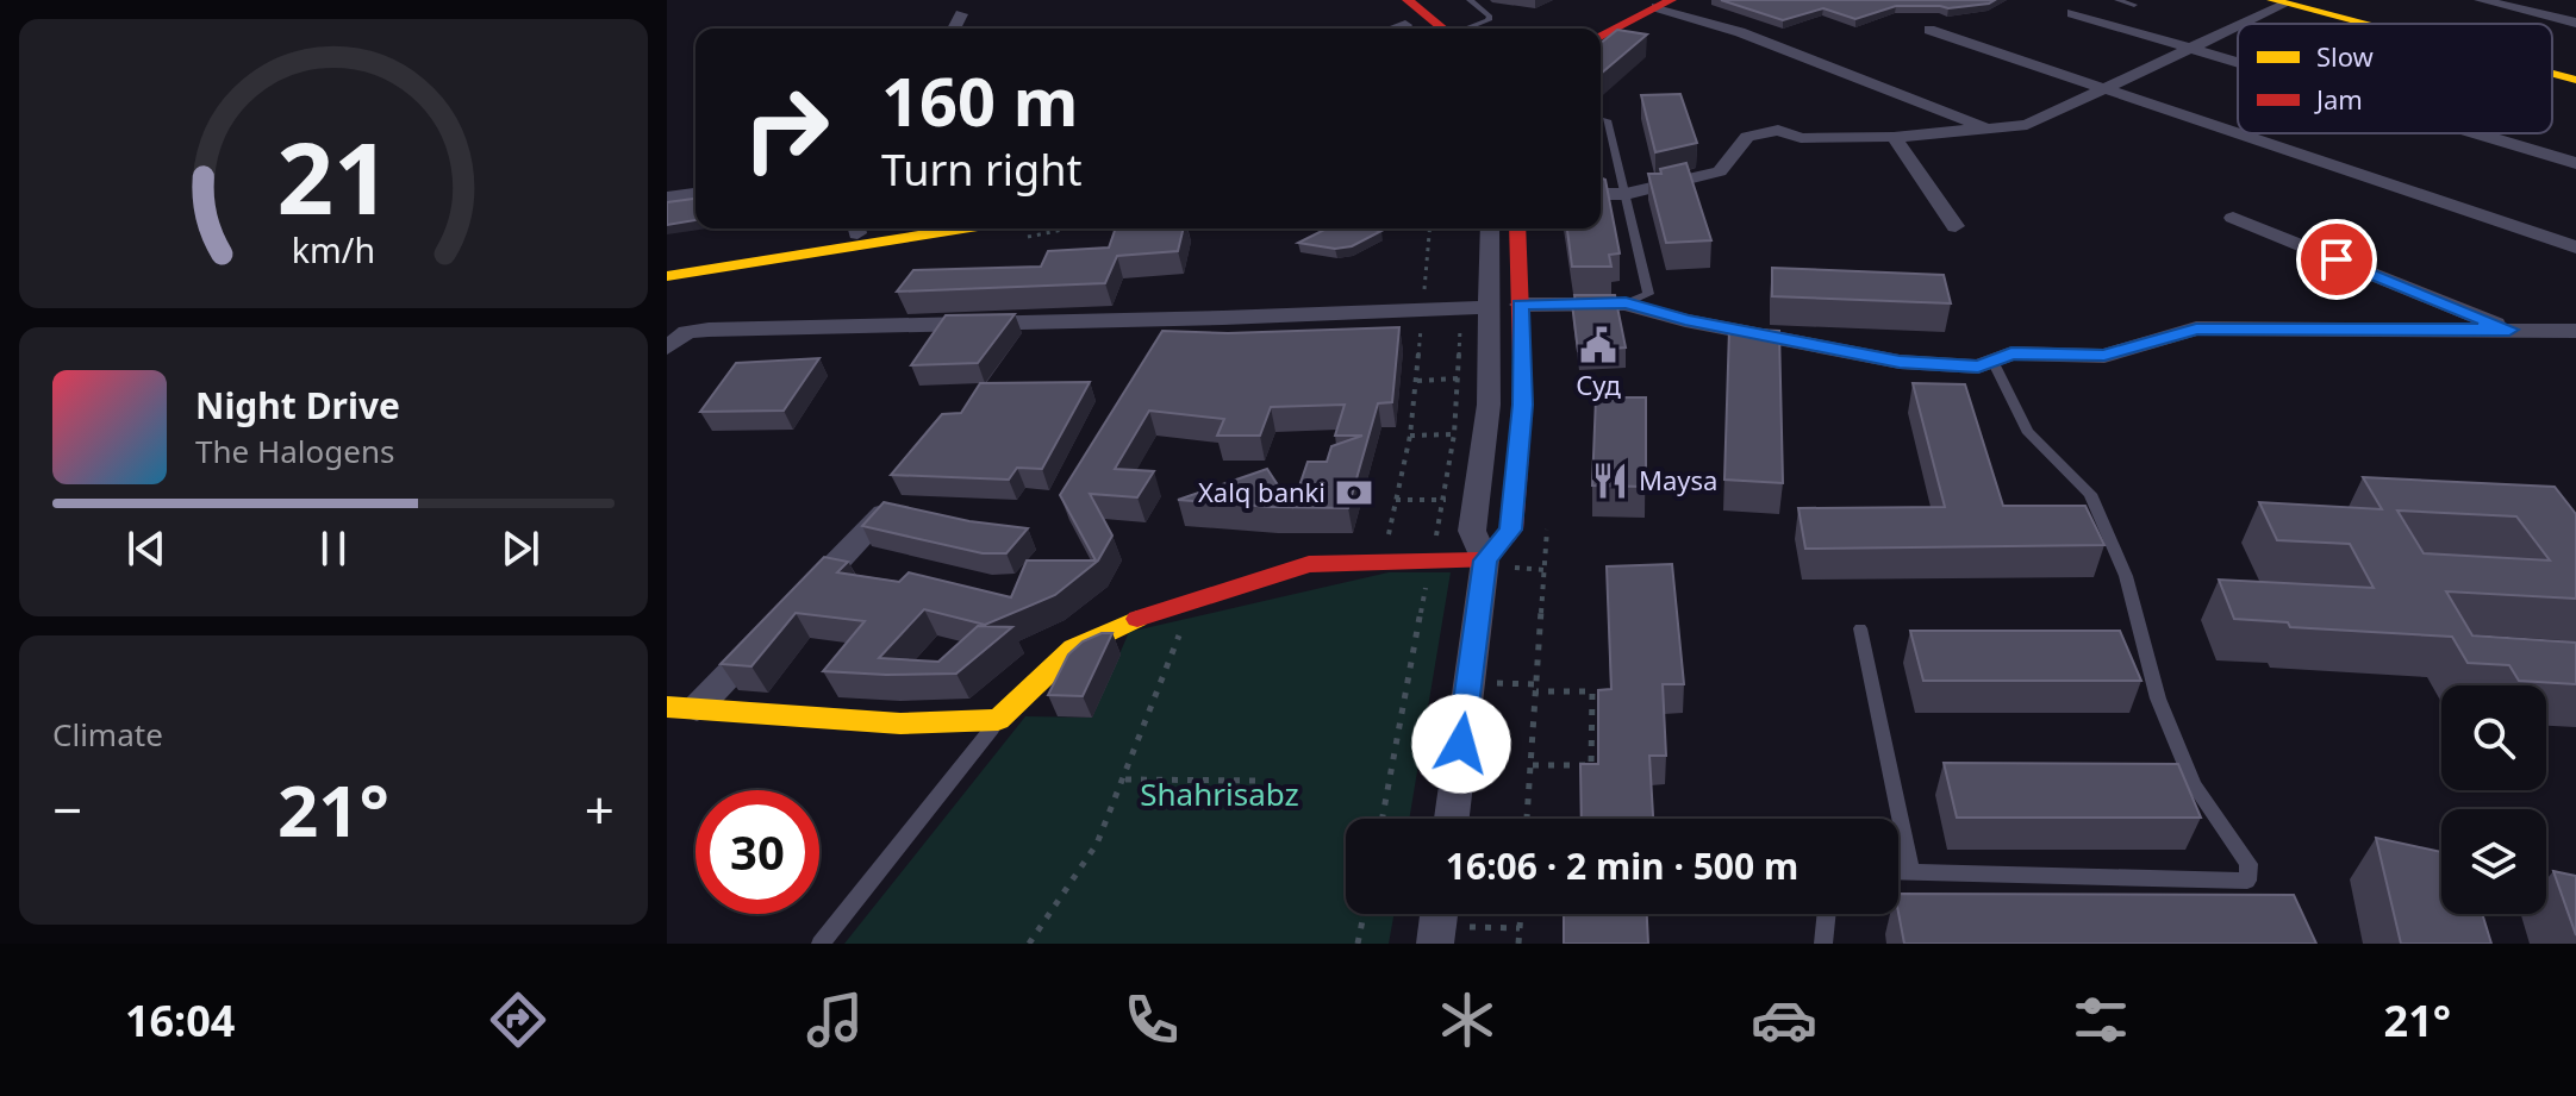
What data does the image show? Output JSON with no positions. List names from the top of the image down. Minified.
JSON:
{"parks":["Shahrisabz"],"places":{"public building":["Суд"],"restaurant":["Maysa"],"bank":["Xalq banki"]},"legend":["Slow","Jam"],"page":{"turn":["160 m","Turn right"],"song":["Night Drive","The Halogens"],"tile":"Climate","heat":["−","21°","+"],"limit":"30","trip":"16:06 · 2 min · 500 m","tabs":["16:04","21°"],"gauge":["21","km/h"]}}
